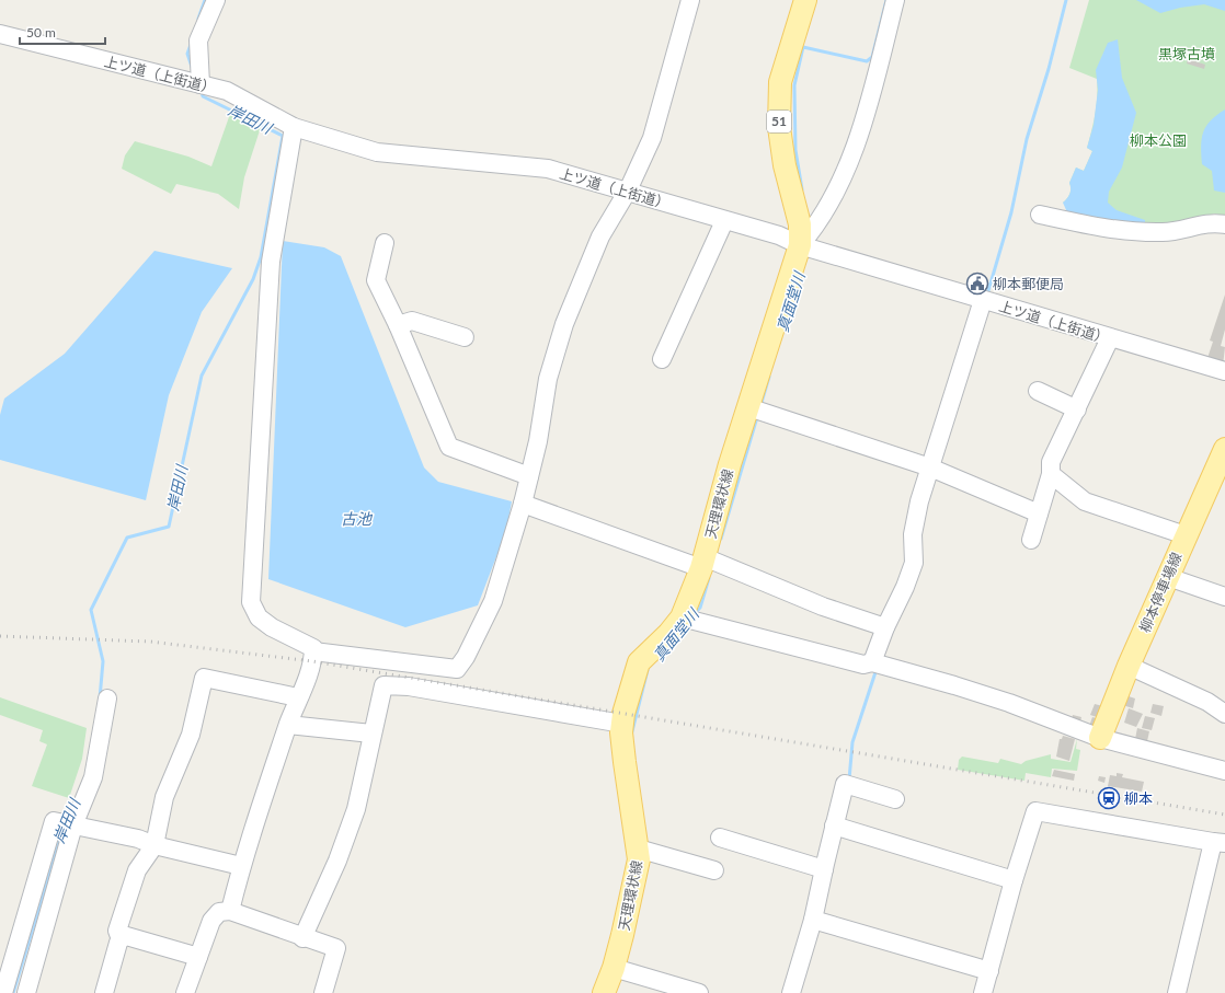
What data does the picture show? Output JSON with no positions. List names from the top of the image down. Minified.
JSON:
{"streets":{"main road":["51","天理環状線","柳本停車場線"],"street":["上ツ道（上街道）"]},"crossings":[["上ツ道（上街道）","天理環状線"]],"water":["岸田川","真面堂川","古池"],"parks":["黒塚古墳","柳本公園"],"places":{"public building":["柳本郵便局"],"station":["柳本"]},"scale_bar":"50 m"}
